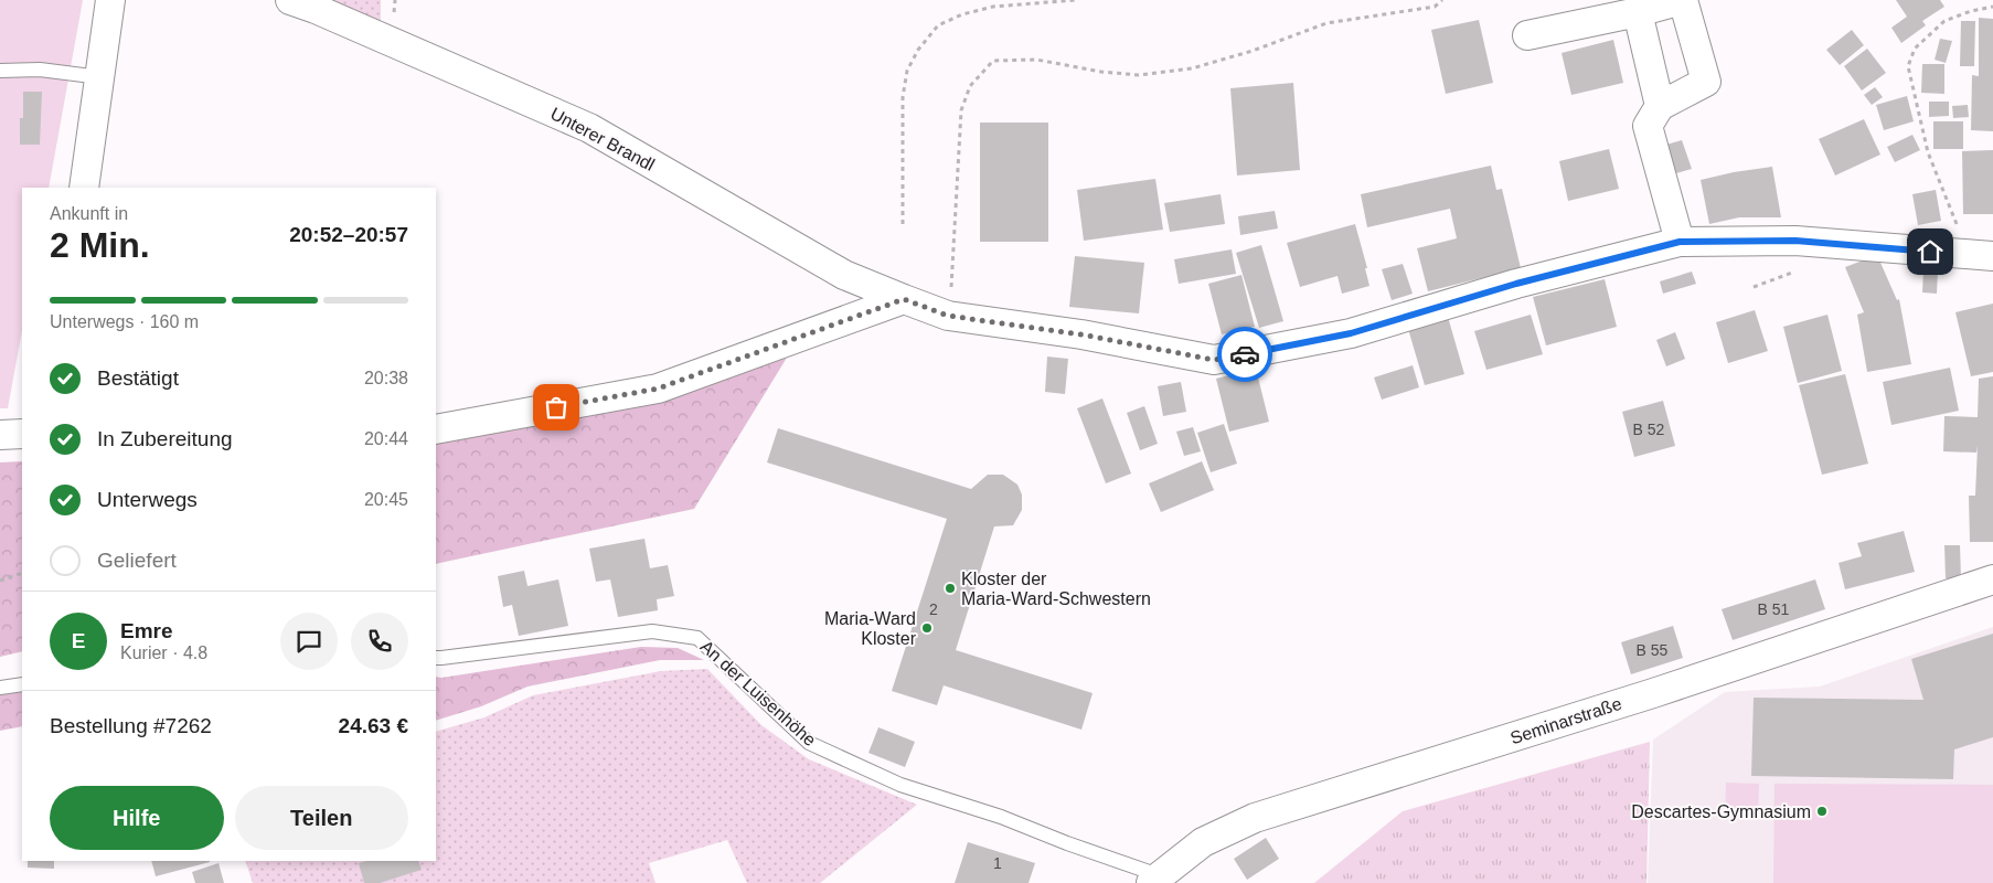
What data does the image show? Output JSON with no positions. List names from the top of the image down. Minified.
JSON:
{"streets":{"street":["Unterer Brandl","Seminarstraße"],"lane":["An der Luisenhöhe"]},"crossings":[["An der Luisenhöhe","Seminarstraße"]],"places":["Kloster der Maria-Ward-Schwestern","Maria-Ward Kloster","Descartes-Gymnasium"],"house_numbers":["B 52","2","B 51","B 55","1"],"page":{"heading":["2 Min.","Ankunft in","20:52–20:57"],"panel":["Emre","Kurier · 4.8","Bestellung #7262","24.63 €"],"bar":"Unterwegs · 160 m","list":[["Bestätigt","20:38"],["In Zubereitung","20:44"],["Unterwegs","20:45"],"Geliefert"],"round":"E","buttons":["Hilfe","Teilen"]}}
